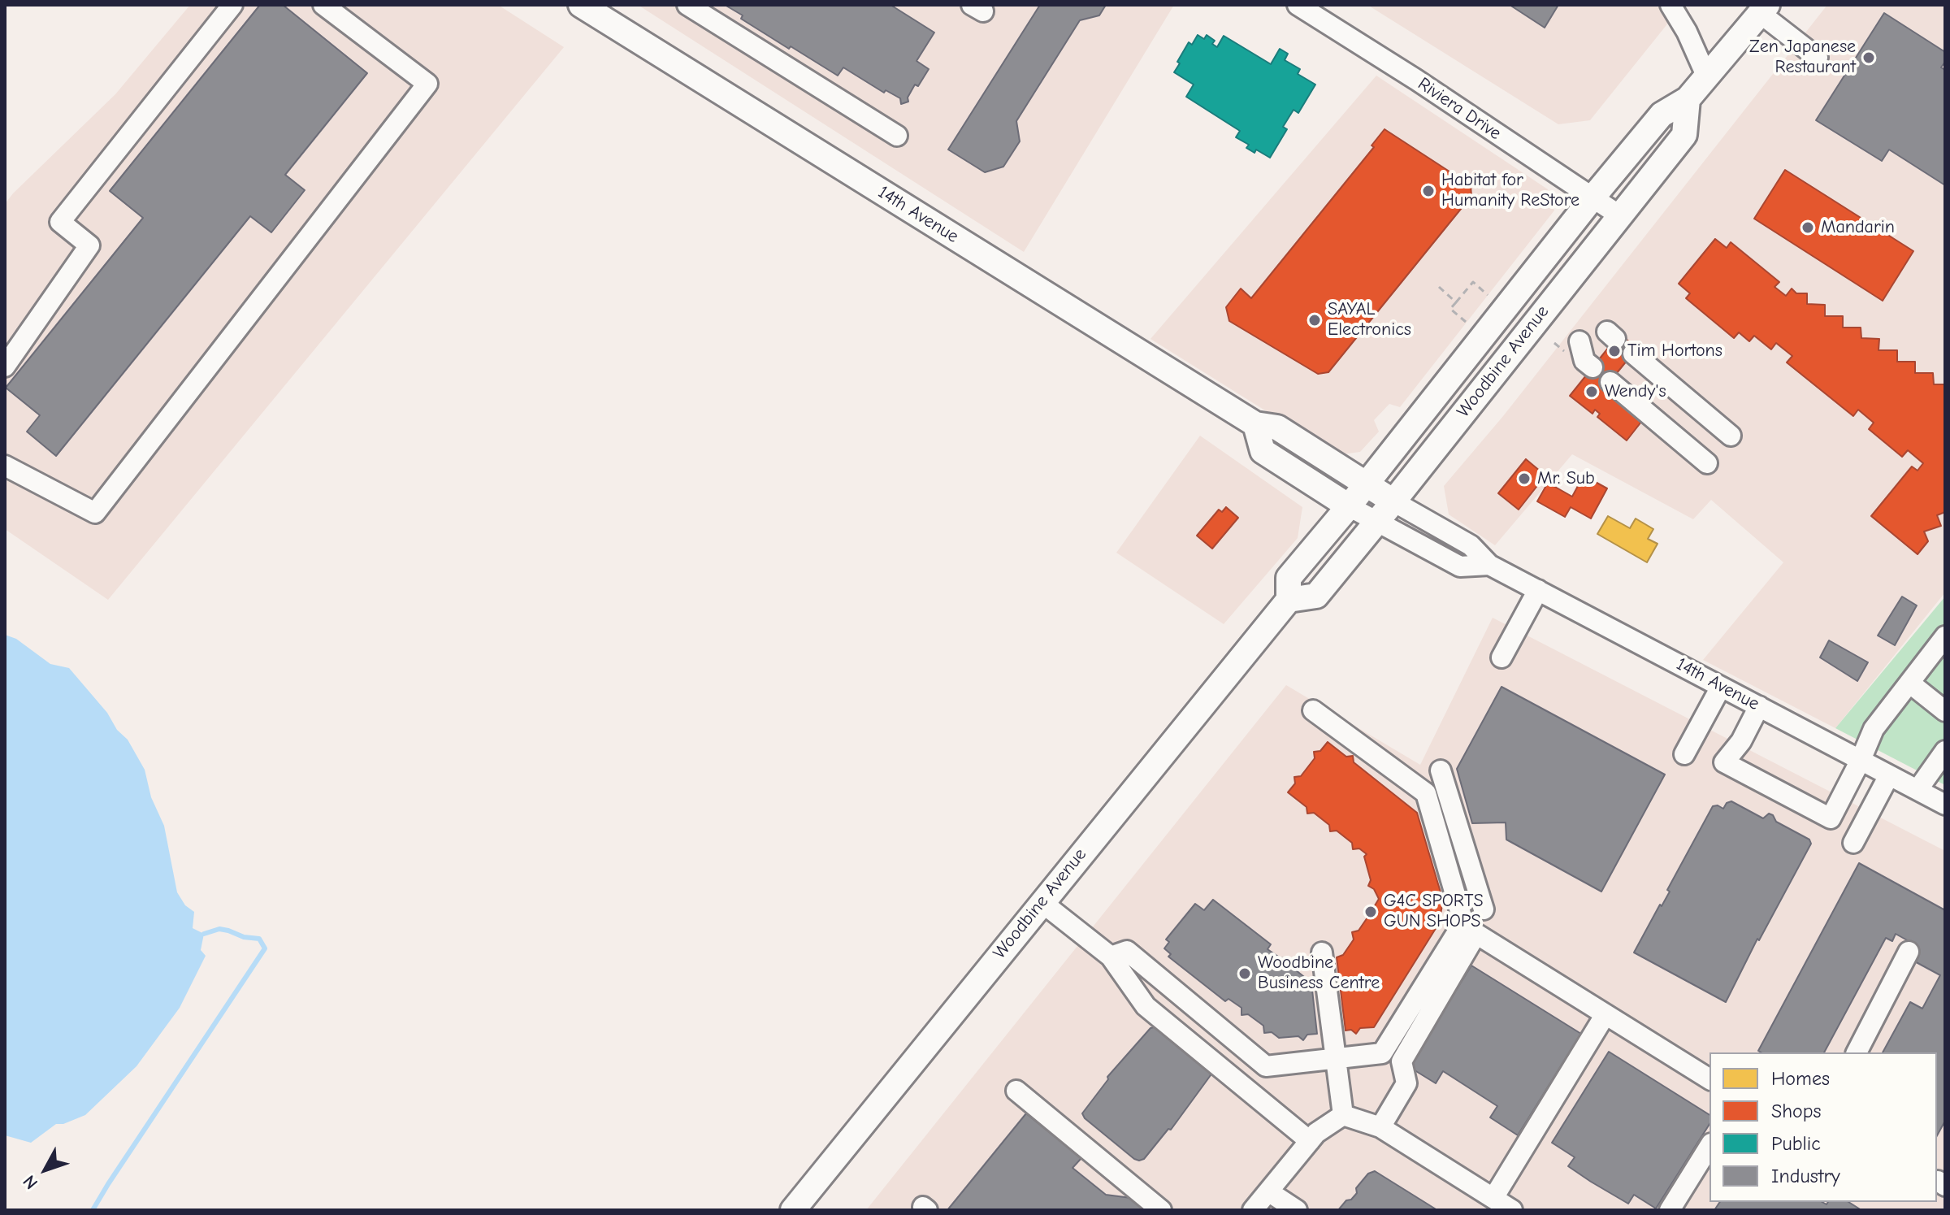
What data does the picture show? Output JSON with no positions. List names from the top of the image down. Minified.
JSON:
{"streets":{"main road":["14th Avenue","Woodbine Avenue"],"street":["Riviera Drive"]},"crossings":[["Riviera Drive","Woodbine Avenue"],["14th Avenue","Woodbine Avenue"]],"places":["Zen Japanese Restaurant","Habitat for Humanity ReStore","Mandarin","SAYAL Electronics","Tim Hortons","Wendy's","Mr. Sub","G4C SPORTS GUN SHOPS","Woodbine Business Centre"],"legend":["Homes","Shops","Public","Industry"],"north":"bottom left"}
